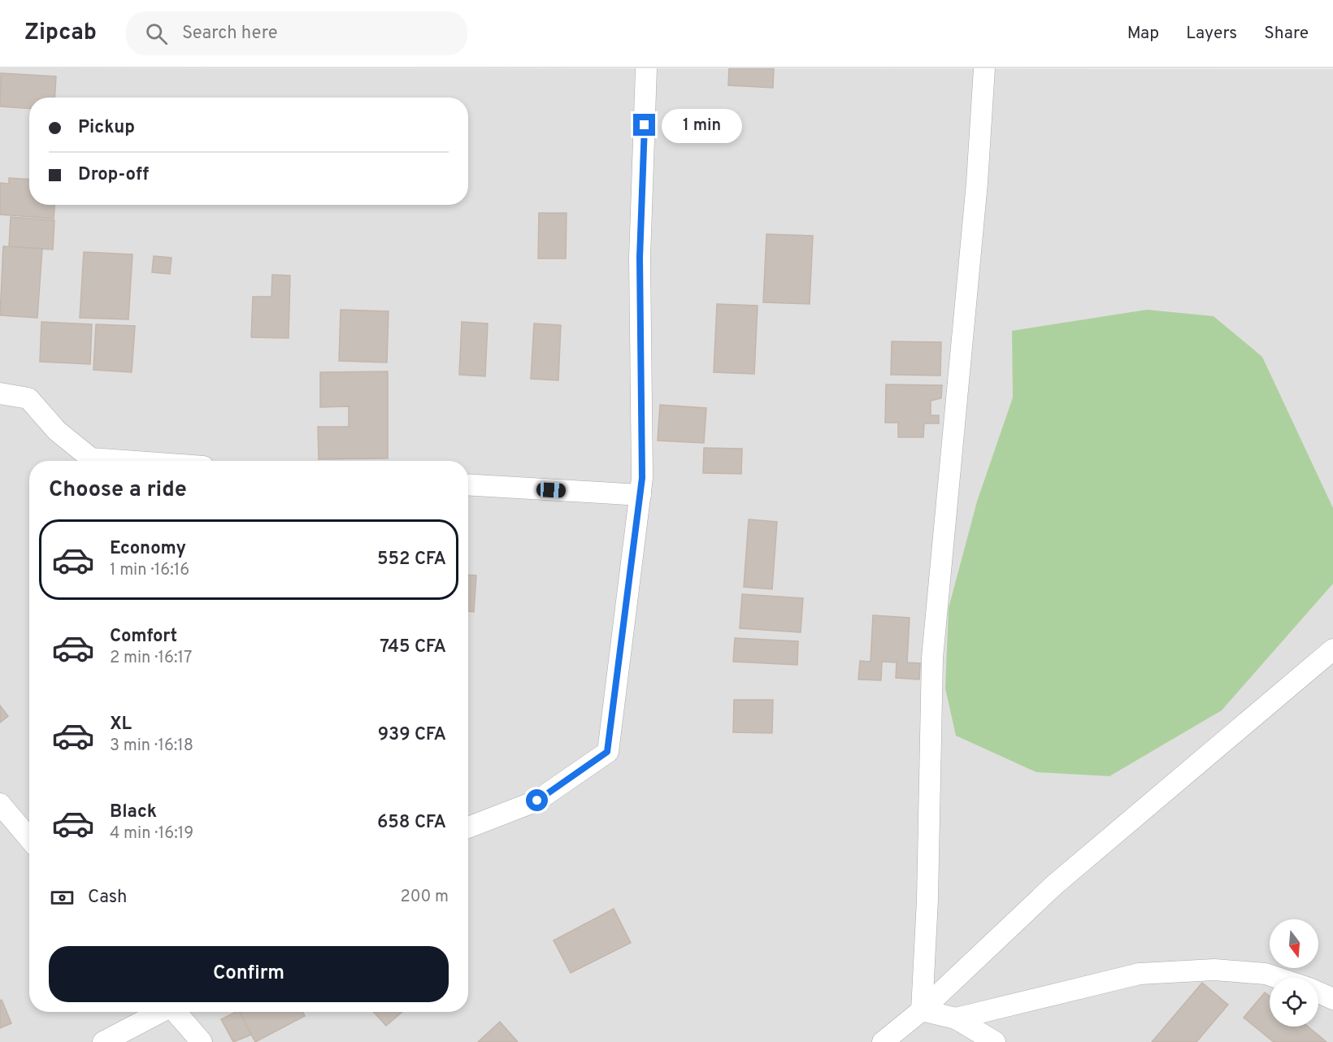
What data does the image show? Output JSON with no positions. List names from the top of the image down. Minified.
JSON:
{"north":"bottom","page":{"header":"Zipcab","search":"Search here","nav":["Map","Layers","Share"],"banner":["Pickup","Drop-off"],"bubble":"1 min","heading":"Choose a ride","list":[{"name":"Economy","note":"1 min · 16:16","value":"552 CFA"},{"name":"Comfort","note":"2 min · 16:17","value":"745 CFA"},{"name":"XL","note":"3 min · 16:18","value":"939 CFA"},{"name":"Black","note":"4 min · 16:19","value":"658 CFA"}],"pay":["Cash","200 m"],"buttons":"Confirm"}}
